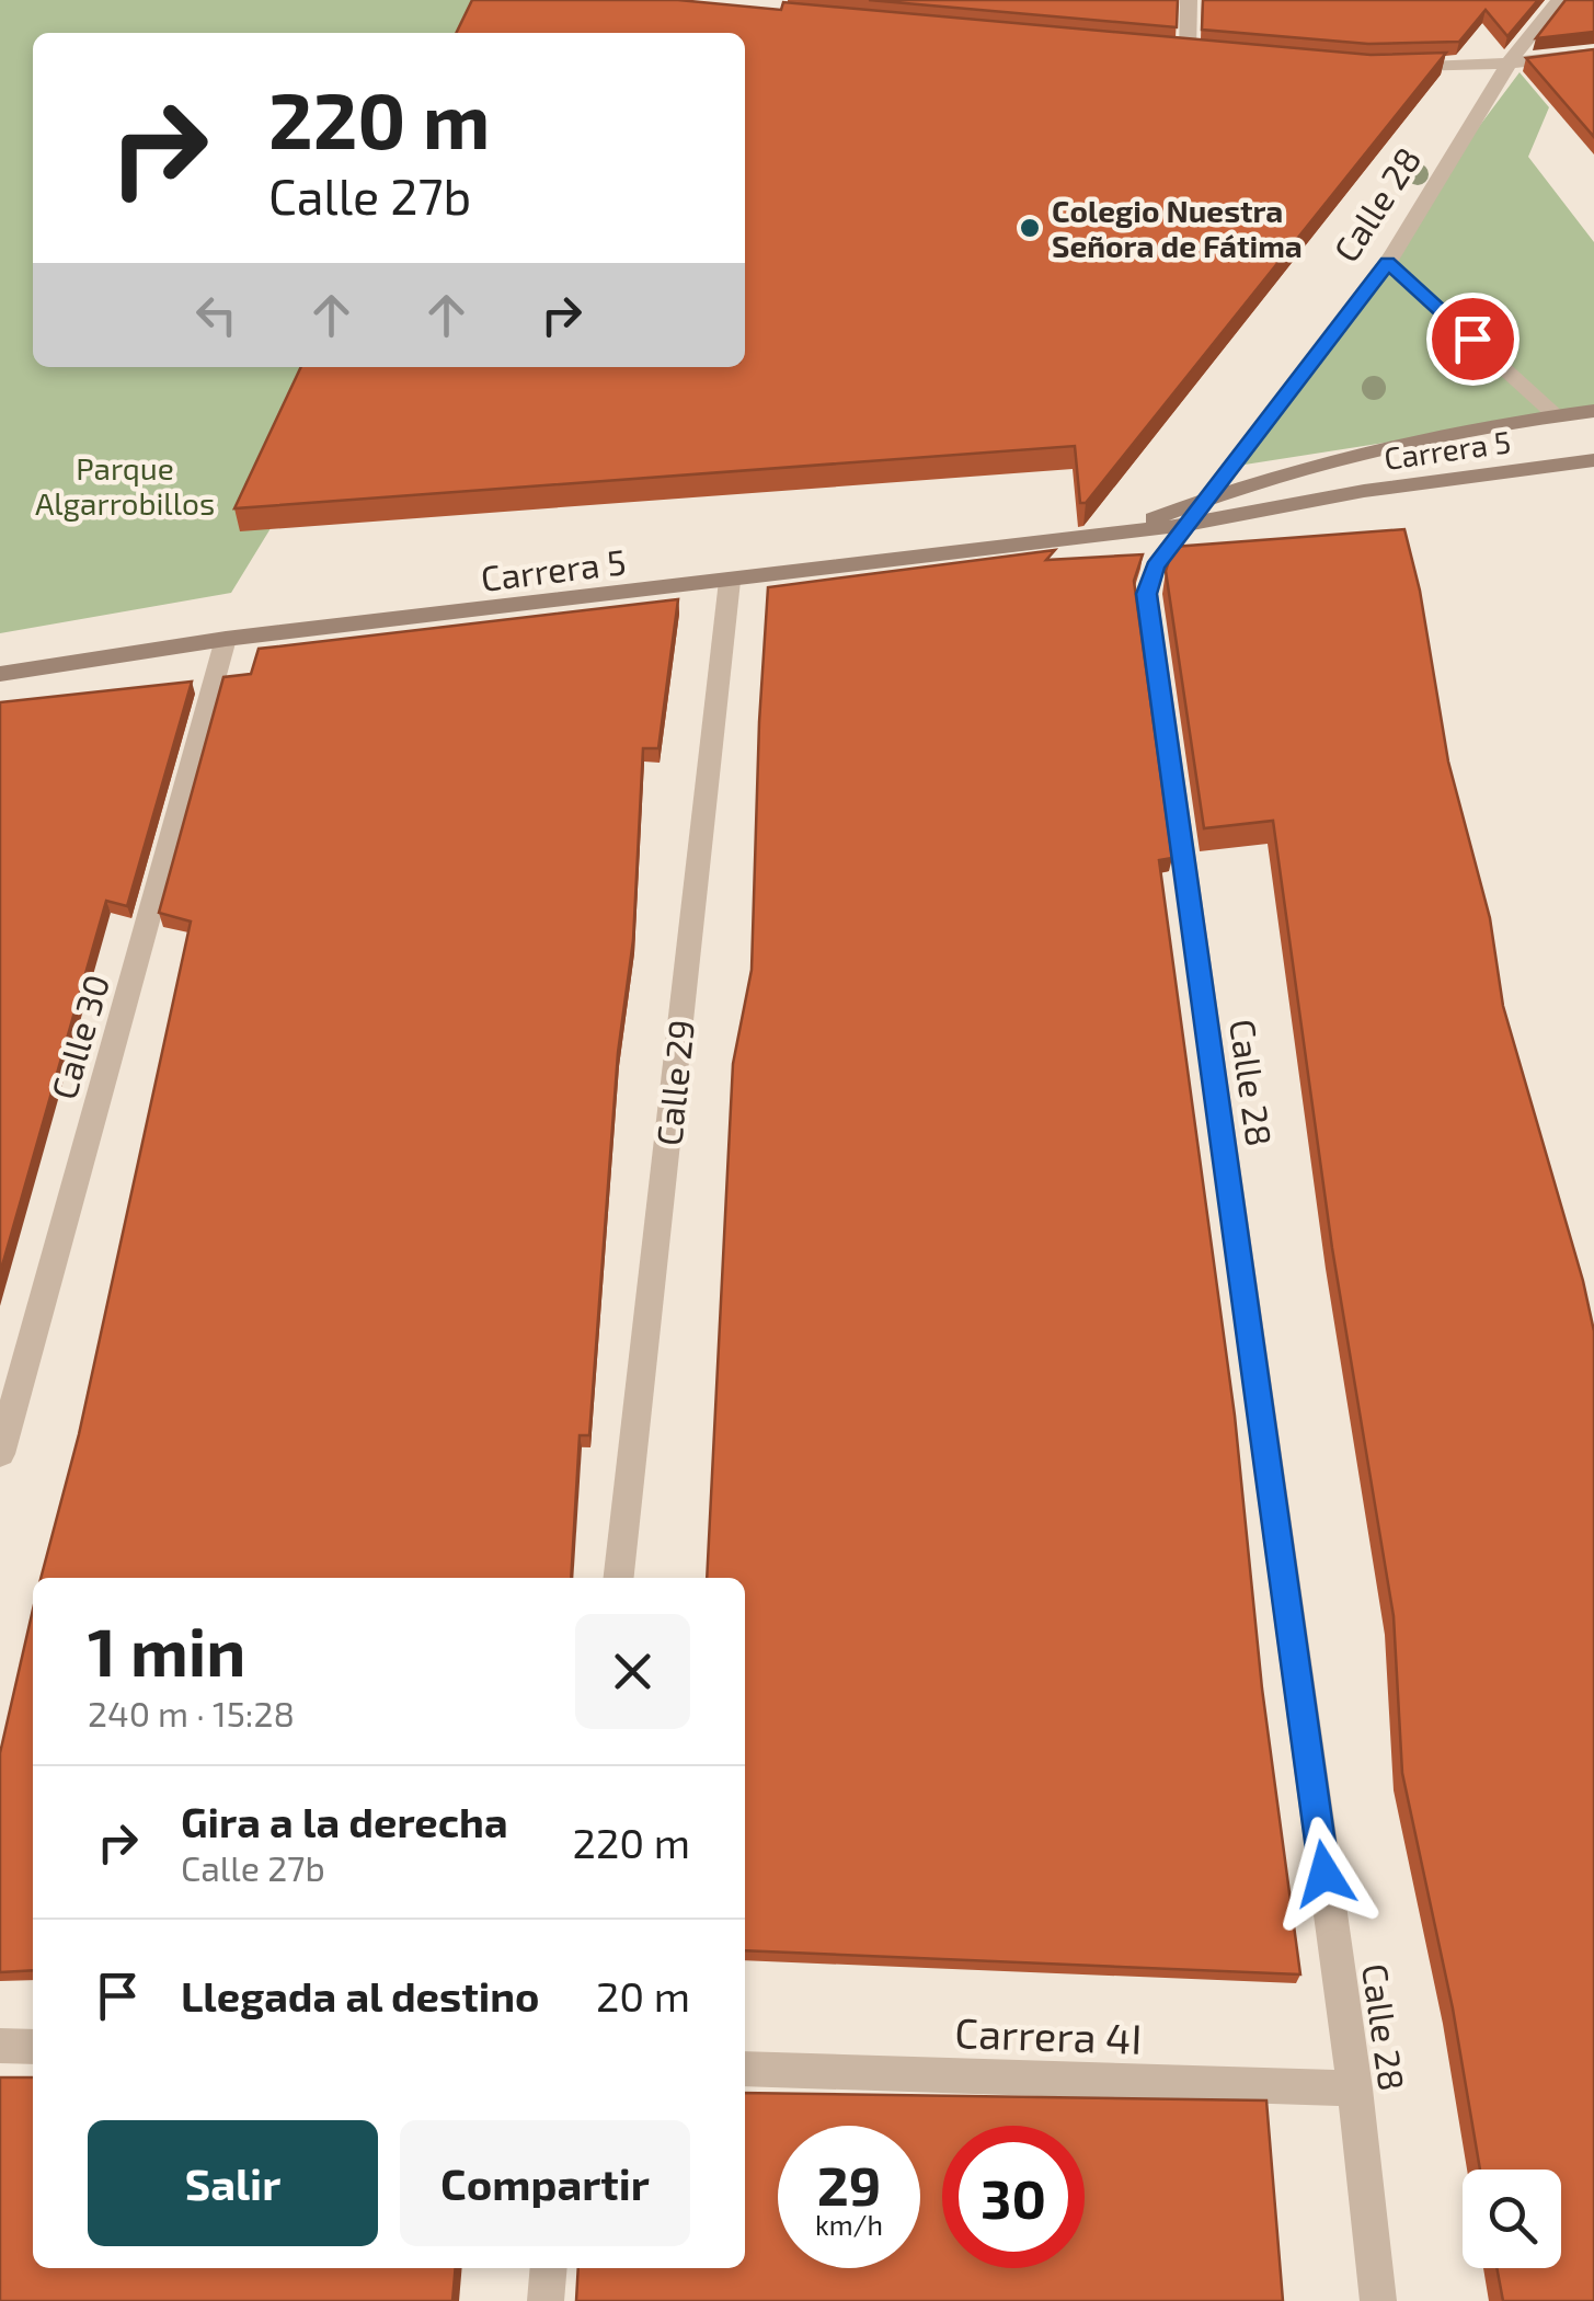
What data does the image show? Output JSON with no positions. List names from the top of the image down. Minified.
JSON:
{"streets":{"street":["Calle 28","Carrera 5","Calle 30","Calle 29","Carrera 4I"]},"crossings":[["Calle 28","Carrera 5"],["Calle 28","Carrera 4I"],["Carrera 5","Calle 30"],["Carrera 5","Calle 29"]],"parks":["Parque Algarrobillos"],"places":["Colegio Nuestra Señora de Fátima"],"page":{"turn":["220 m","Calle 27b"],"heading":["1 min","240 m · 15:28"],"list":[{"name":"Gira a la derecha","note":"Calle 27b","value":"220 m"},{"name":"Llegada al destino","value":"20 m"}],"buttons":["Salir","Compartir"],"speed":"29 km/h","limit":"30"}}
